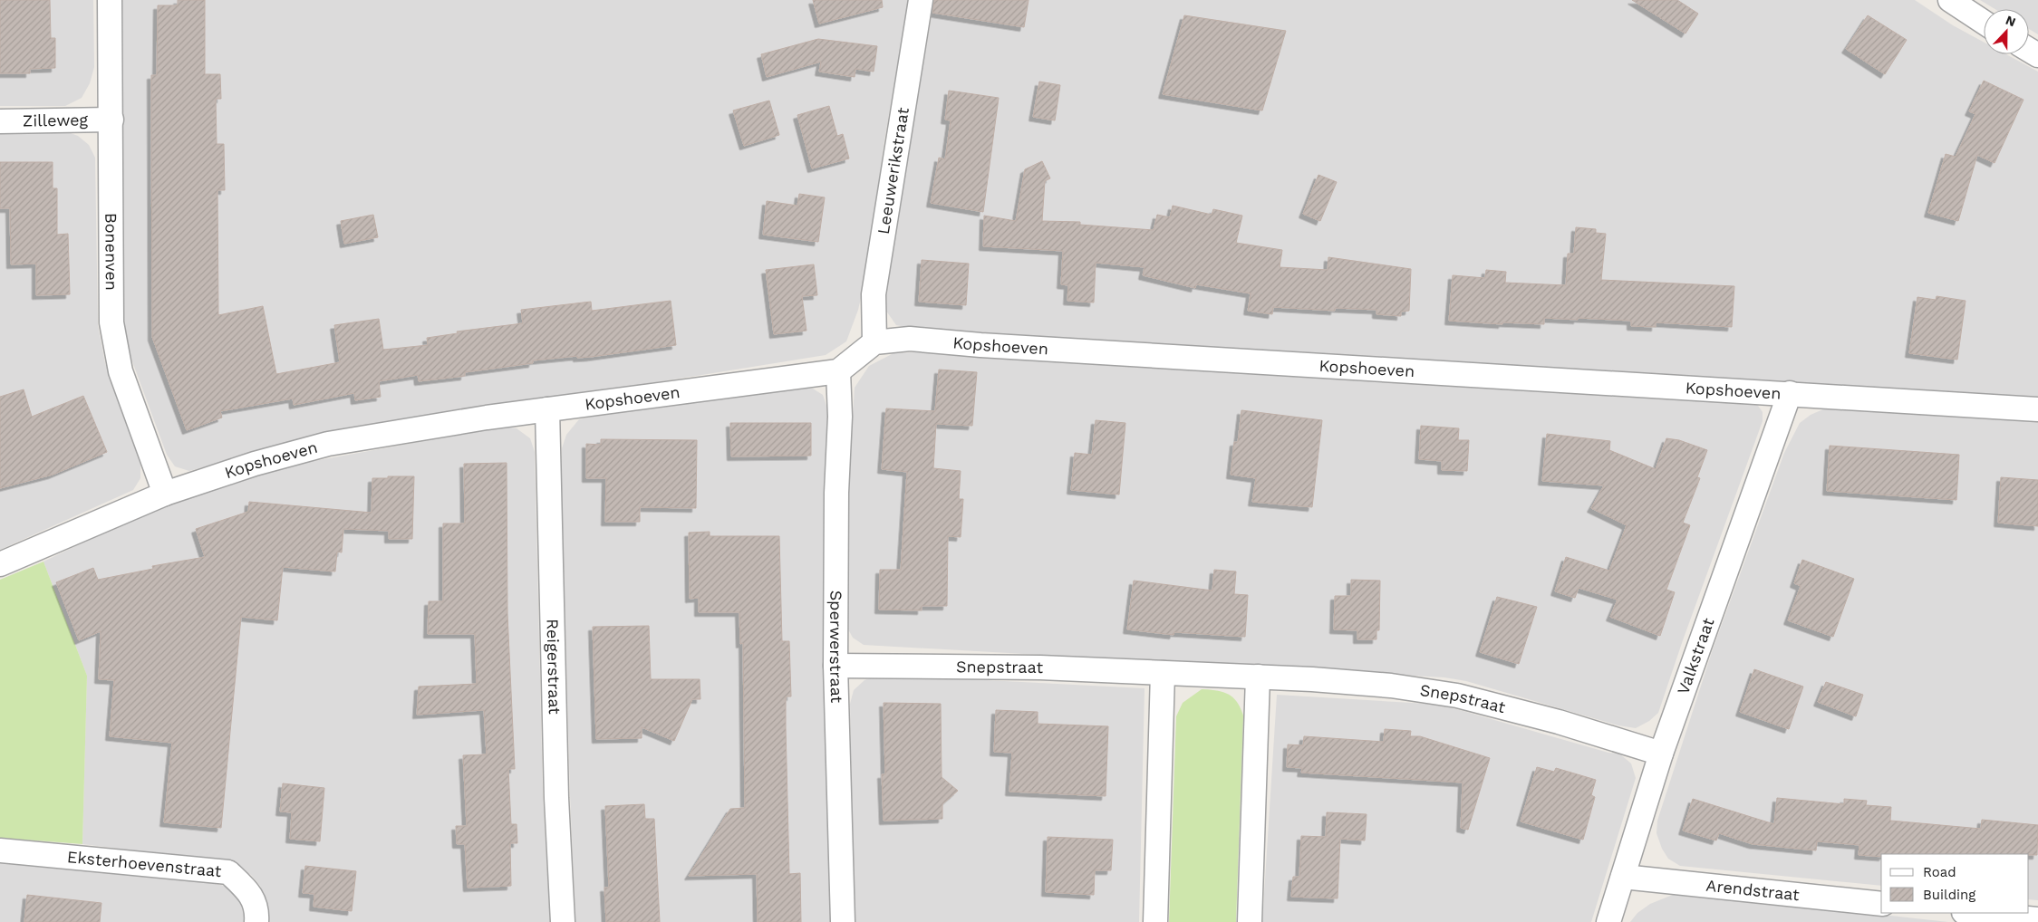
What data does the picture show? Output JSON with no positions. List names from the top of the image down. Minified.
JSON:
{"streets":{"street":["Zilleweg","Leeuwerikstraat","Bonenven","Kopshoeven","Sperwerstraat","Valkstraat","Reigerstraat","Snepstraat","Eksterhoevenstraat","Arendstraat"]},"crossings":[["Zilleweg","Bonenven"],["Leeuwerikstraat","Kopshoeven"],["Bonenven","Kopshoeven"],["Kopshoeven","Sperwerstraat"],["Kopshoeven","Valkstraat"],["Kopshoeven","Reigerstraat"],["Sperwerstraat","Snepstraat"],["Valkstraat","Snepstraat"],["Valkstraat","Arendstraat"]],"legend":["Road","Building"],"north":"top"}
